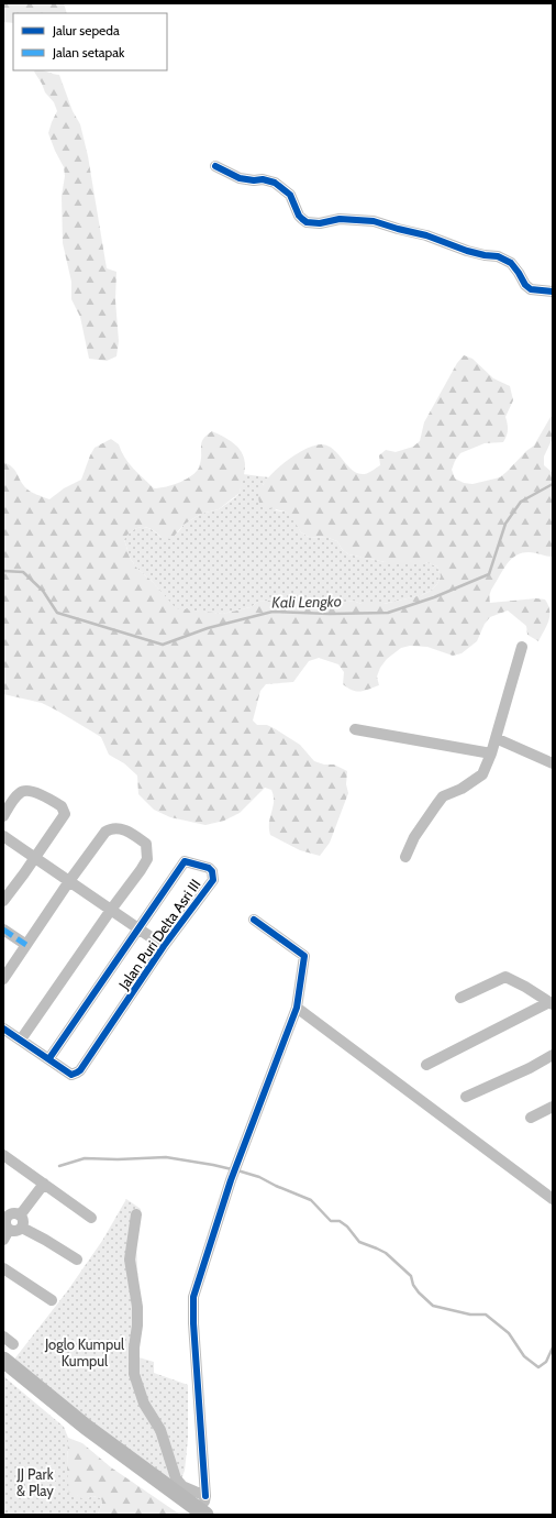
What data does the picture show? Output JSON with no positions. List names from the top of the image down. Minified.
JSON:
{"streets":{"street":["Jalan Puri Delta Asri III"]},"water":["Kali Lengko"],"parks":["Joglo Kumpul Kumpul","JJ Park & Play"],"legend":["Jalur sepeda","Jalan setapak"]}
